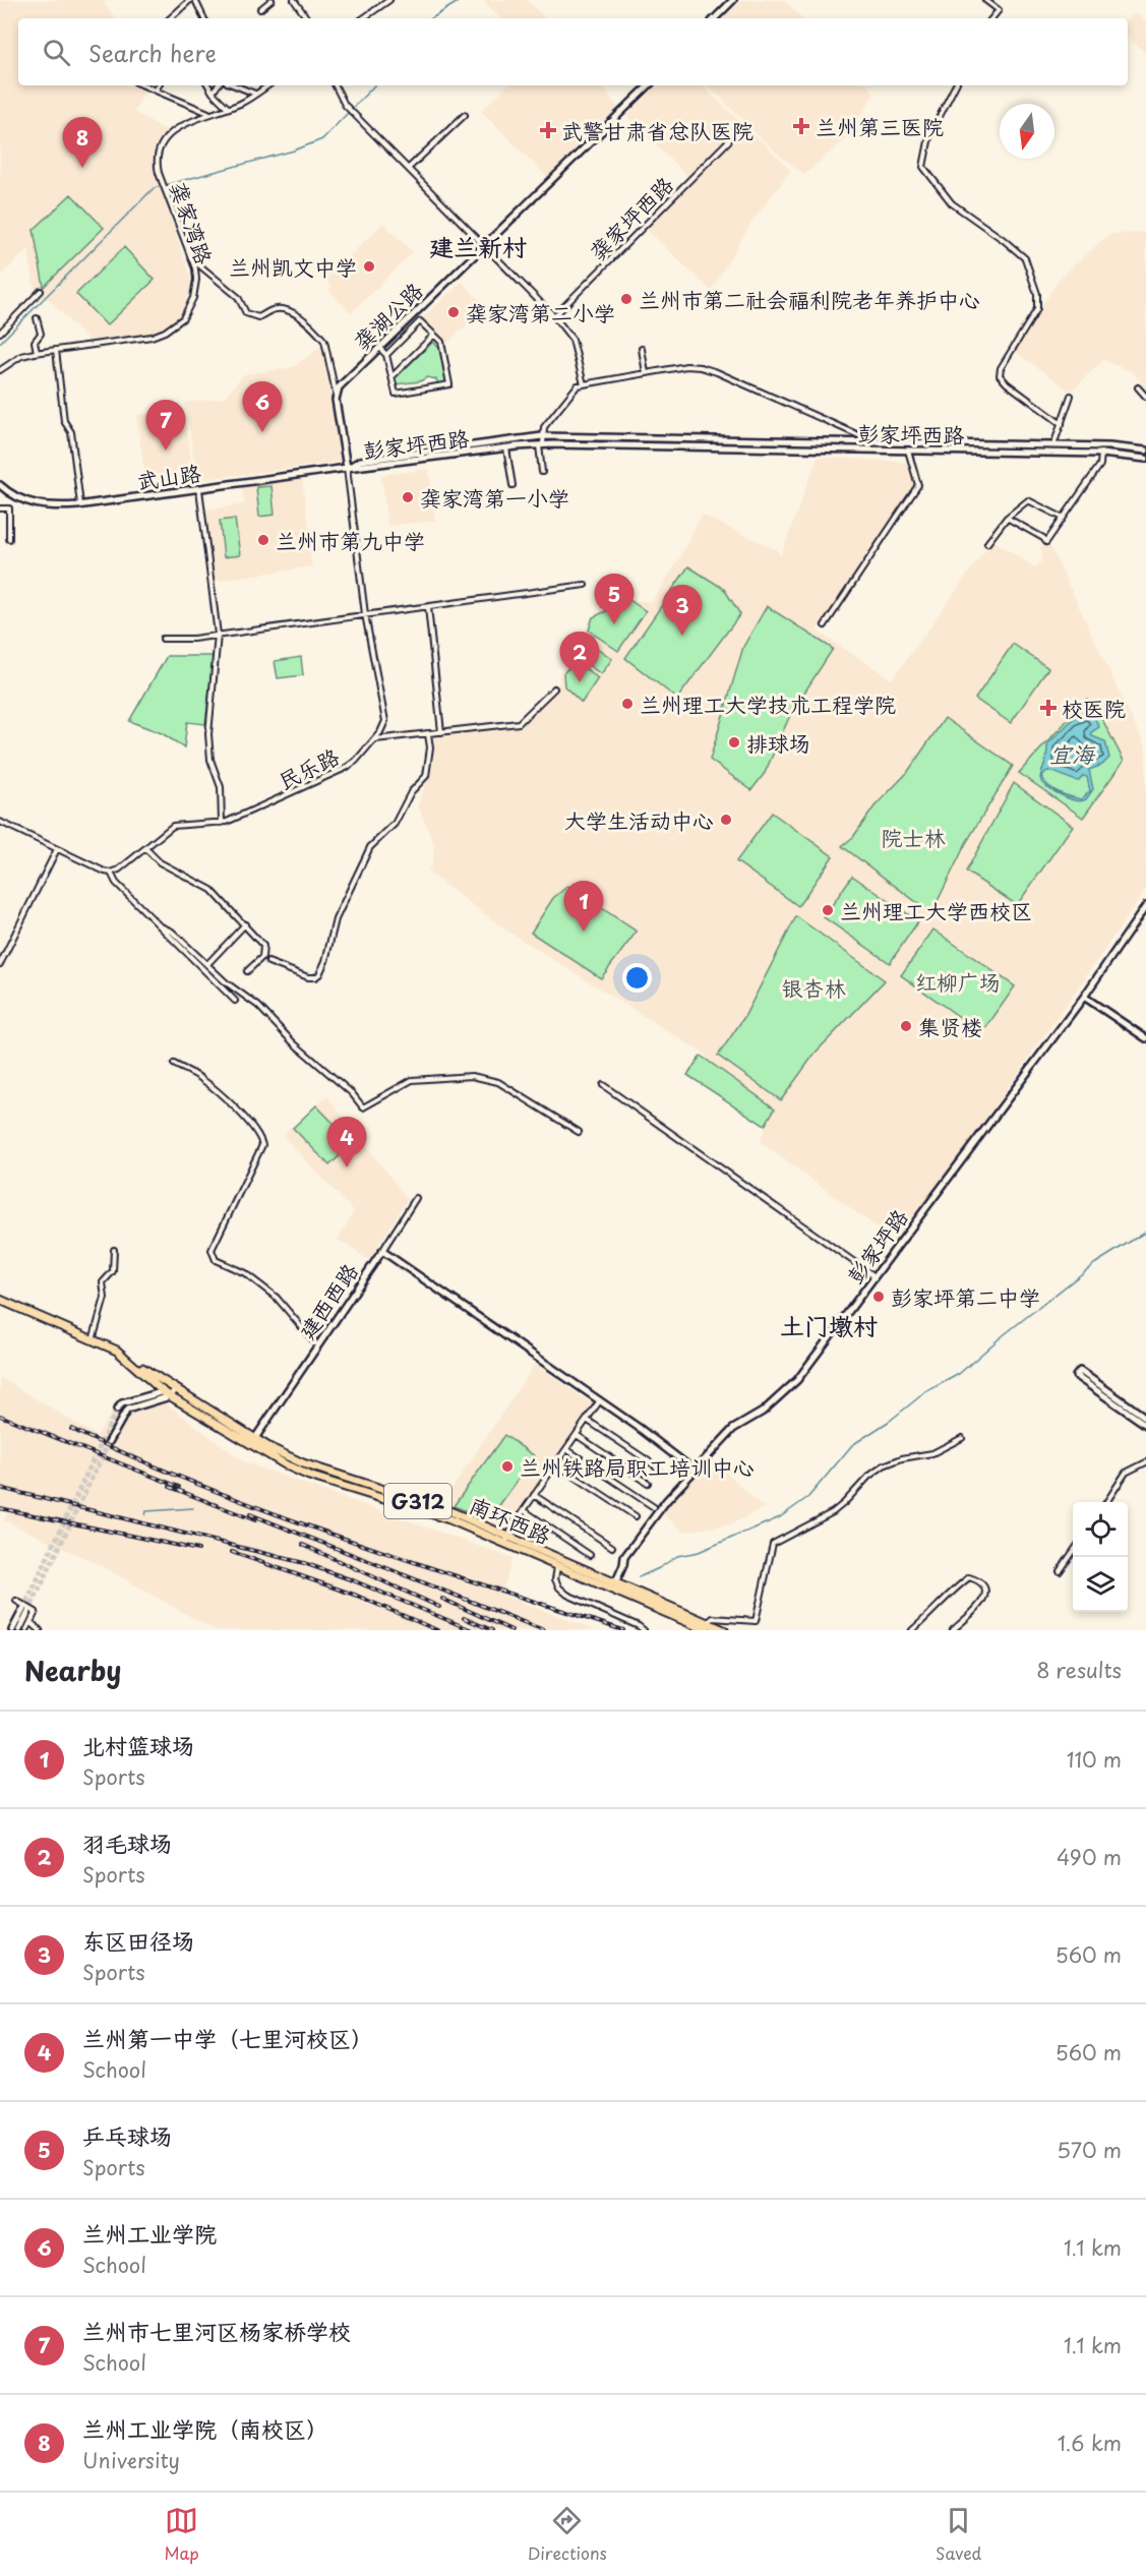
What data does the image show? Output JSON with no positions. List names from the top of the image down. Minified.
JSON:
{"streets":{"highway":["G312","南环西路"],"main road":["龚湖公路","彭家坪西路","武山路","彭家坪路","建西西路"],"street":["龚家坪西路","龚家湾路","民乐路"]},"crossings":[["彭家坪西路","武山路"],["彭家坪西路","民乐路"],["武山路","民乐路"],["彭家坪路","建西西路"],["彭家坪路","南环西路"],["建西西路","G312"],["建西西路","南环西路"],["G312","南环西路"]],"districts":["建兰新村","土门墩村"],"water":["宜海"],"parks":["院士林","红柳广场","银杏林"],"places":{"health":["兰州第三医院","武警甘肃省总队医院","校医院"],"other":["兰州凯文中学","兰州市第二社会福利院老年养护中心","龚家湾第二小学","龚家湾第一小学","兰州市第九中学","兰州理工大学技术工程学院","排球场","大学生活动中心","兰州理工大学西校区","集贤楼","彭家坪第二中学","兰州铁路局职工培训中心"]},"north":"bottom","page":{"search":"Search here","pins":["8","6","7","5","3","2","1","4"],"heading":["Nearby","8 results"],"list":[{"mark":"1","name":"北村篮球场","note":"Sports","value":"110 m"},{"mark":"2","name":"羽毛球场","note":"Sports","value":"490 m"},{"mark":"3","name":"东区田径场","note":"Sports","value":"560 m"},{"mark":"4","name":"兰州第一中学（七里河校区）","note":"School","value":"560 m"},{"mark":"5","name":"乒乓球场","note":"Sports","value":"570 m"},{"mark":"6","name":"兰州工业学院","note":"School","value":"1.1 km"},{"mark":"7","name":"兰州市七里河区杨家桥学校","note":"School","value":"1.1 km"},{"mark":"8","name":"兰州工业学院（南校区）","note":"University","value":"1.6 km"}],"nav":["Map","Directions","Saved"]}}
